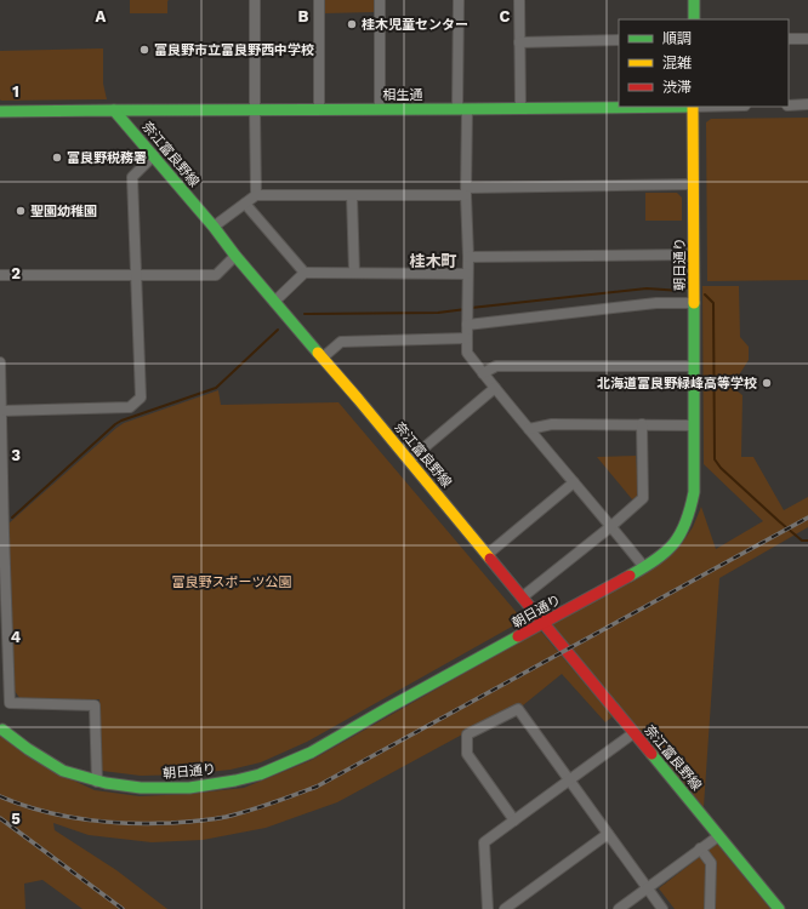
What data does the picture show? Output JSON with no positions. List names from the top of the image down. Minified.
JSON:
{"streets":{"street":["相生通","奈江富良野線","朝日通り"]},"crossings":[["相生通","奈江富良野線"],["奈江富良野線","朝日通り"]],"districts":["桂木町"],"parks":["富良野スポーツ公園"],"places":["桂木児童センター","富良野市立富良野西中学校","富良野税務署","聖園幼稚園","北海道富良野緑峰高等学校"],"legend":["順調","混雑","渋滞"],"grid":{"columns":["A","B","C"],"rows":["1","2","3","4","5"]}}
